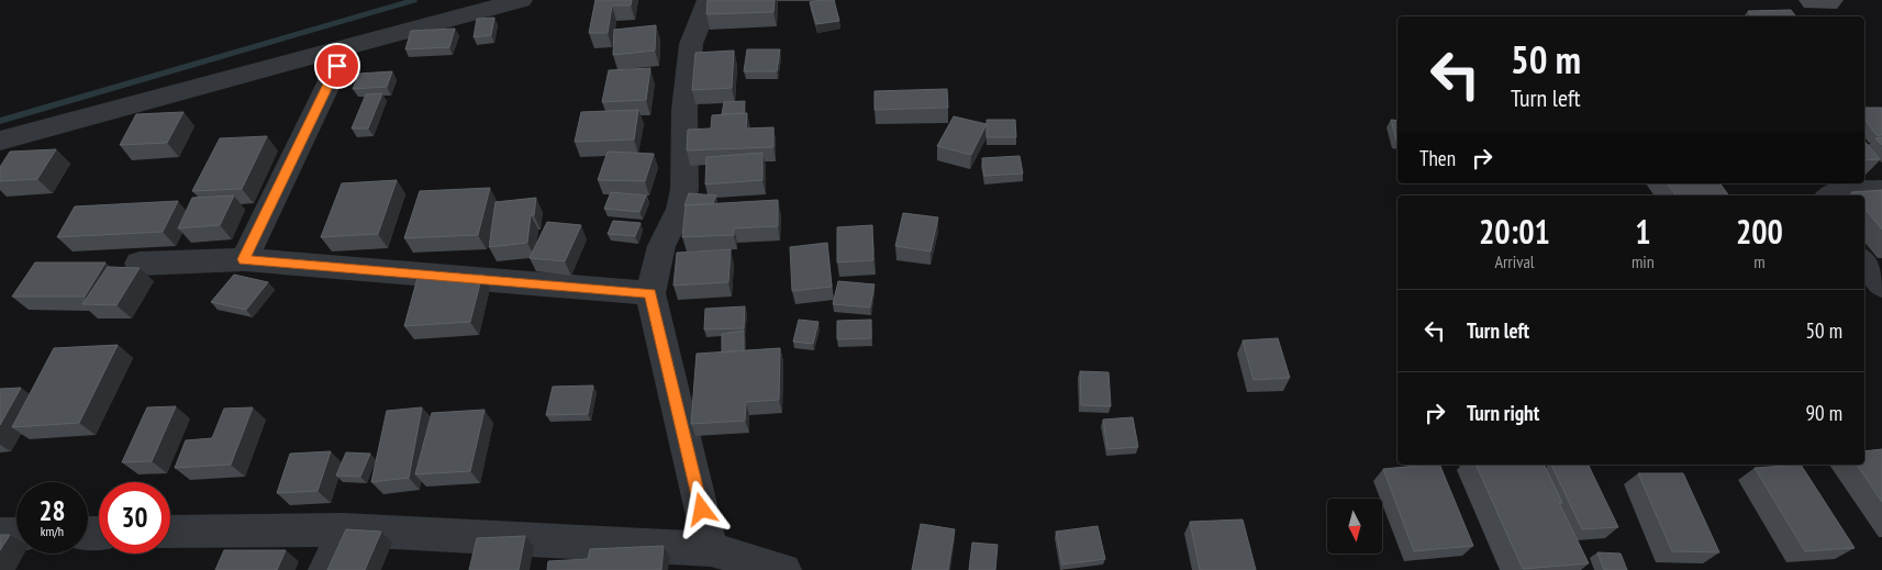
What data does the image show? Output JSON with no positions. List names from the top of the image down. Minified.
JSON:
{"north":"bottom","page":{"turn":["50 m","Turn left"],"then":"Then","eta":["20:01","Arrival","1","min","200","m"],"list":[{"name":"Turn left","value":"50 m"},{"name":"Turn right","value":"90 m"}],"speed":"28 km/h","limit":"30"}}
